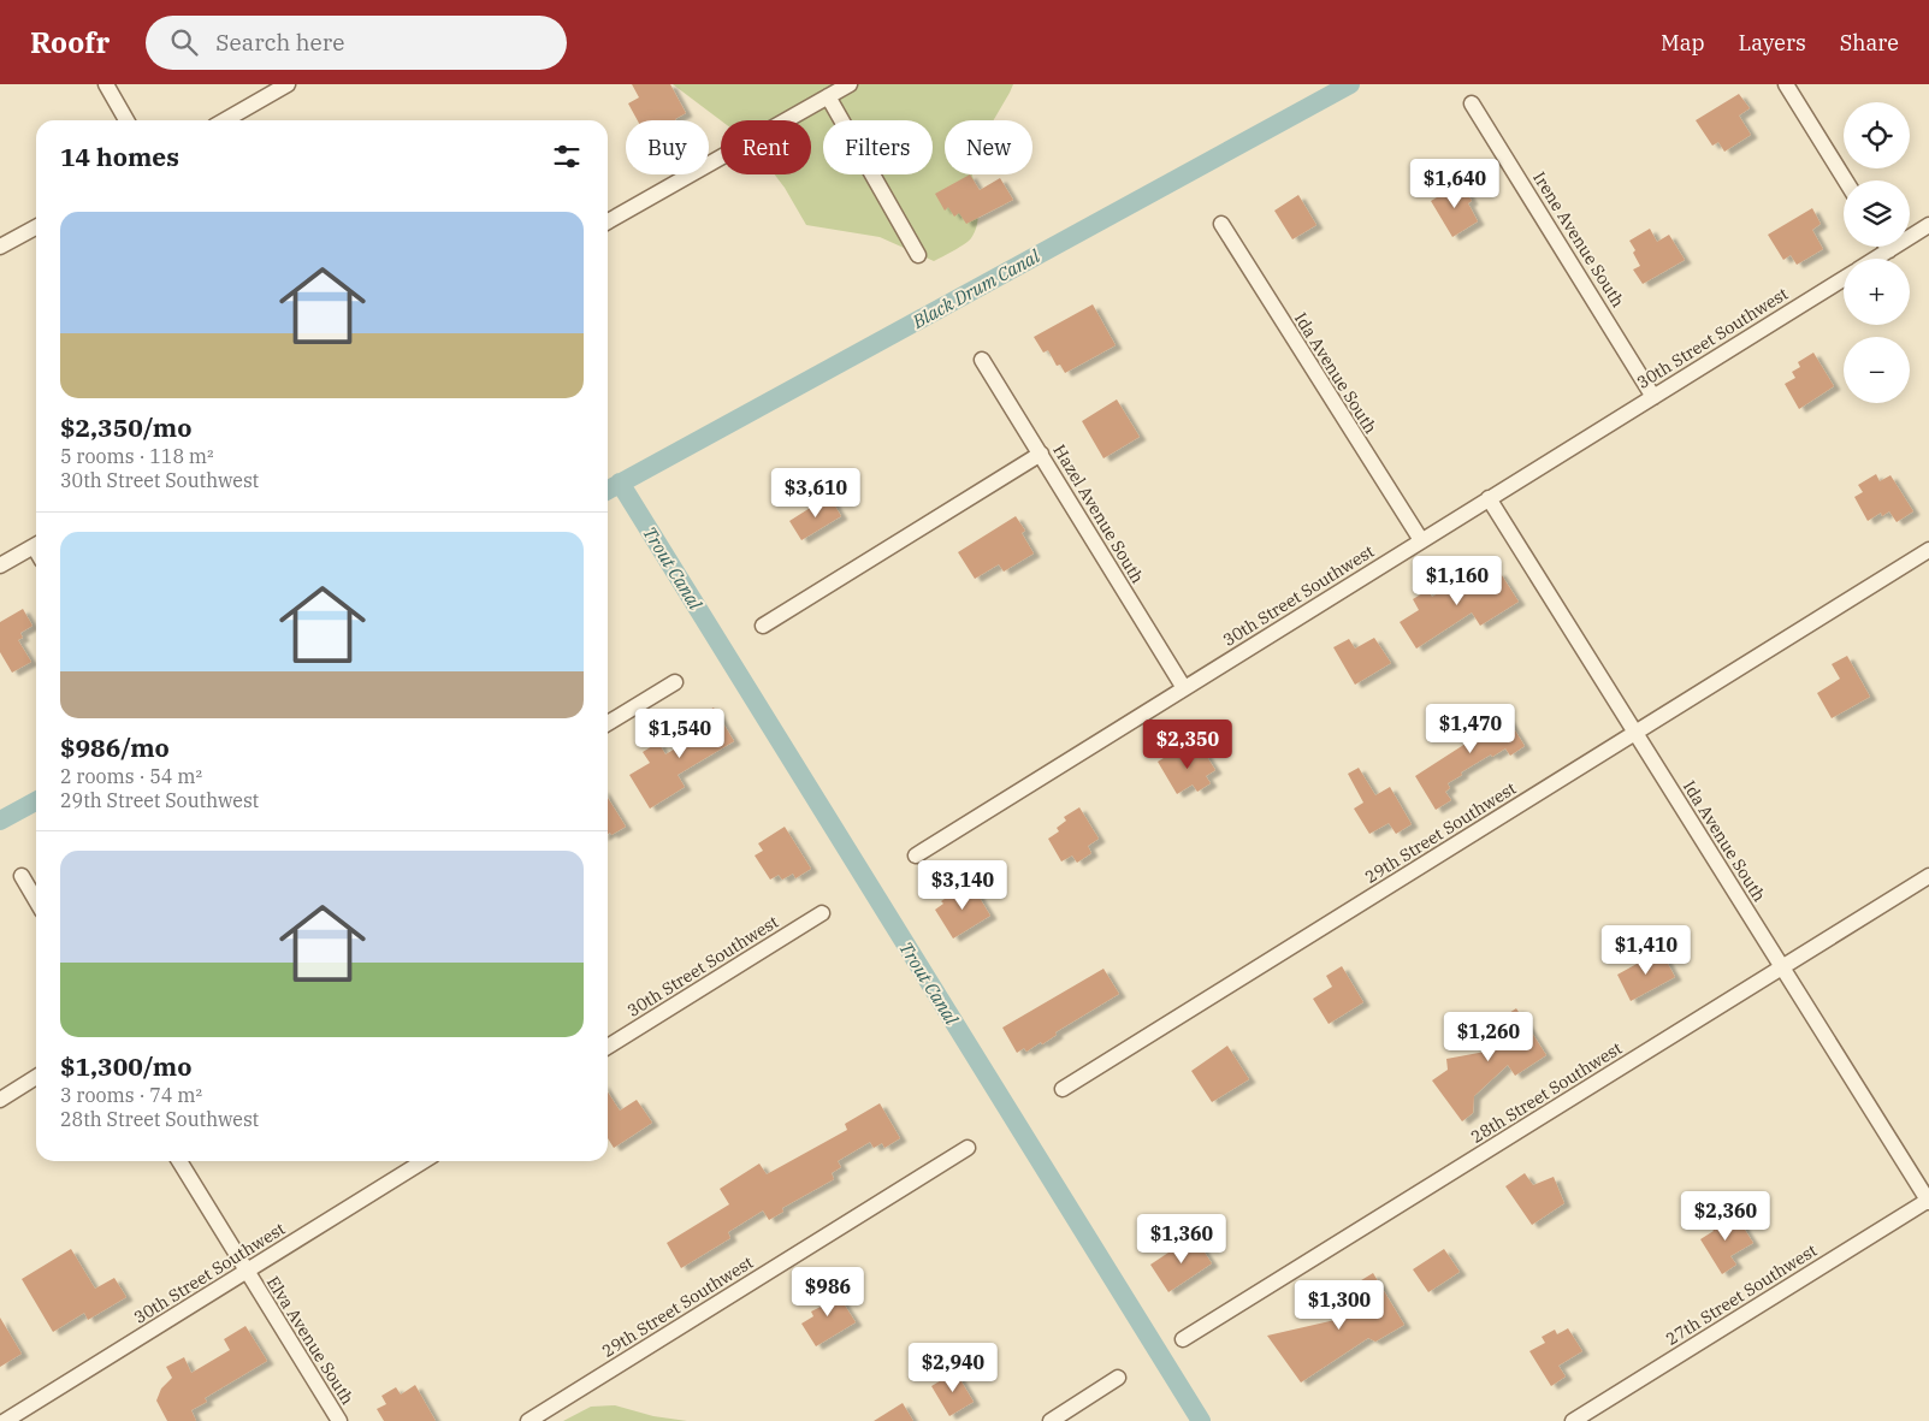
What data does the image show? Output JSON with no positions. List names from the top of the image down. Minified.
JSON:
{"streets":{"street":["Irene Avenue South","30th Street Southwest","Ida Avenue South","Hazel Avenue South","29th Street Southwest","28th Street Southwest","27th Street Southwest","Elva Avenue South"]},"crossings":[["Irene Avenue South","30th Street Southwest"],["30th Street Southwest","Ida Avenue South"],["30th Street Southwest","Hazel Avenue South"],["30th Street Southwest","Elva Avenue South"],["Ida Avenue South","29th Street Southwest"],["Ida Avenue South","28th Street Southwest"],["Ida Avenue South","27th Street Southwest"]],"water":["Black Drum Canal","Trout Canal"],"page":{"header":"Roofr","search":"Search here","nav":["Map","Layers","Share"],"map_buttons":["+","−"],"chip":["Buy","Rent","Filters","New"],"heading":"14 homes","price":["$1,640","$3,610","$1,160","$1,470","$1,540","$2,350","$3,140","$1,410","$1,260","$2,360","$1,360","$986","$1,300","$2,940"],"list":[{"name":"$2,350/mo","note":"5 rooms · 118 m² · 30th Street Southwest"},{"name":"$986/mo","note":"2 rooms · 54 m² · 29th Street Southwest"},{"name":"$1,300/mo","note":"3 rooms · 74 m² · 28th Street Southwest"}]}}
